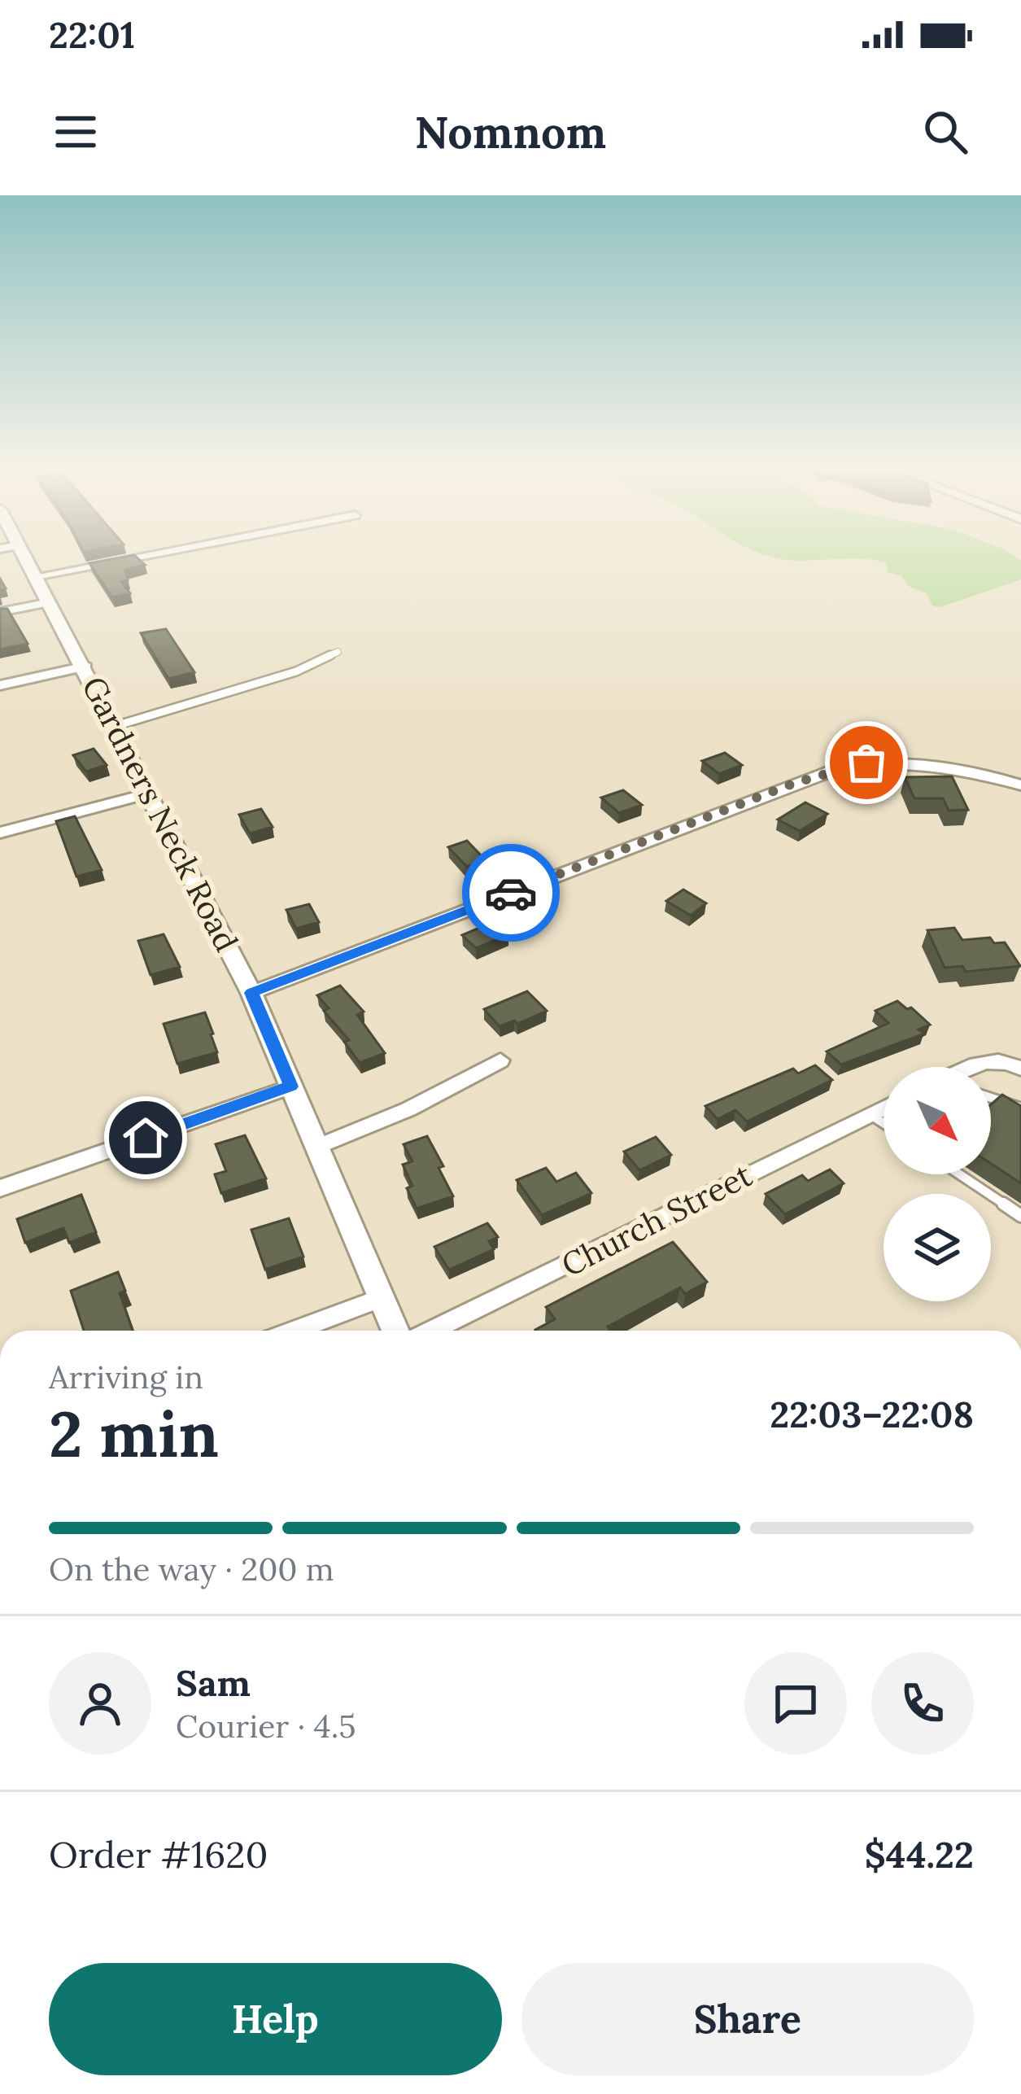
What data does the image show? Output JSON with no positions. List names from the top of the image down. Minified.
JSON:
{"streets":{"street":["Gardners Neck Road","Church Street"]},"north":"bottom right","page":{"status":"22:01","header":"Nomnom","heading":["2 min","Arriving in","22:03–22:08"],"panel":["Sam","Courier · 4.5","Order #1620","$44.22"],"bar":"On the way · 200 m","buttons":["Help","Share"]}}
